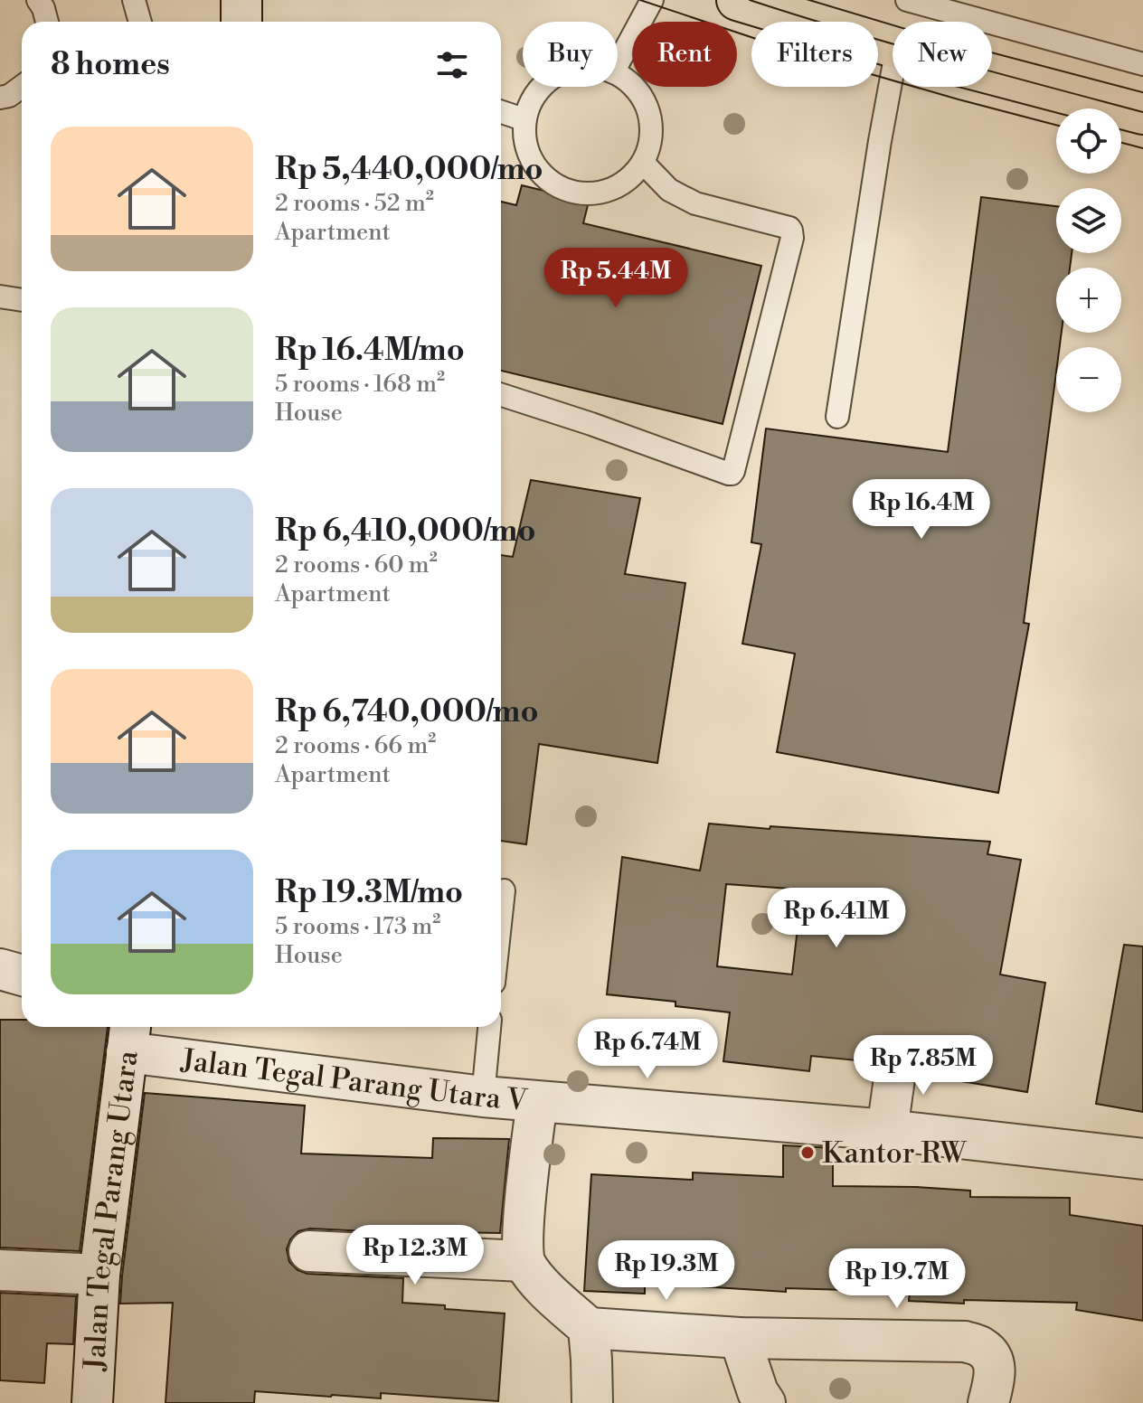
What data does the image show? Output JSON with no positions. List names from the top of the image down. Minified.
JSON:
{"streets":{"street":["Jalan Tegal Parang Utara V","Jalan Tegal Parang Utara"]},"crossings":[["Jalan Tegal Parang Utara V","Jalan Tegal Parang Utara"]],"places":["Kantor RW"],"page":{"chip":["Buy","Rent","Filters","New"],"heading":"8 homes","map_buttons":["+","−"],"list":[{"name":"Rp 5,440,000/mo","note":"2 rooms · 52 m² · Apartment"},{"name":"Rp 16.4M/mo","note":"5 rooms · 168 m² · House"},{"name":"Rp 6,410,000/mo","note":"2 rooms · 60 m² · Apartment"},{"name":"Rp 6,740,000/mo","note":"2 rooms · 66 m² · Apartment"},{"name":"Rp 19.3M/mo","note":"5 rooms · 173 m² · House"}],"price":["Rp 5.44M","Rp 16.4M","Rp 6.41M","Rp 6.74M","Rp 7.85M","Rp 12.3M","Rp 19.3M","Rp 19.7M"]}}
